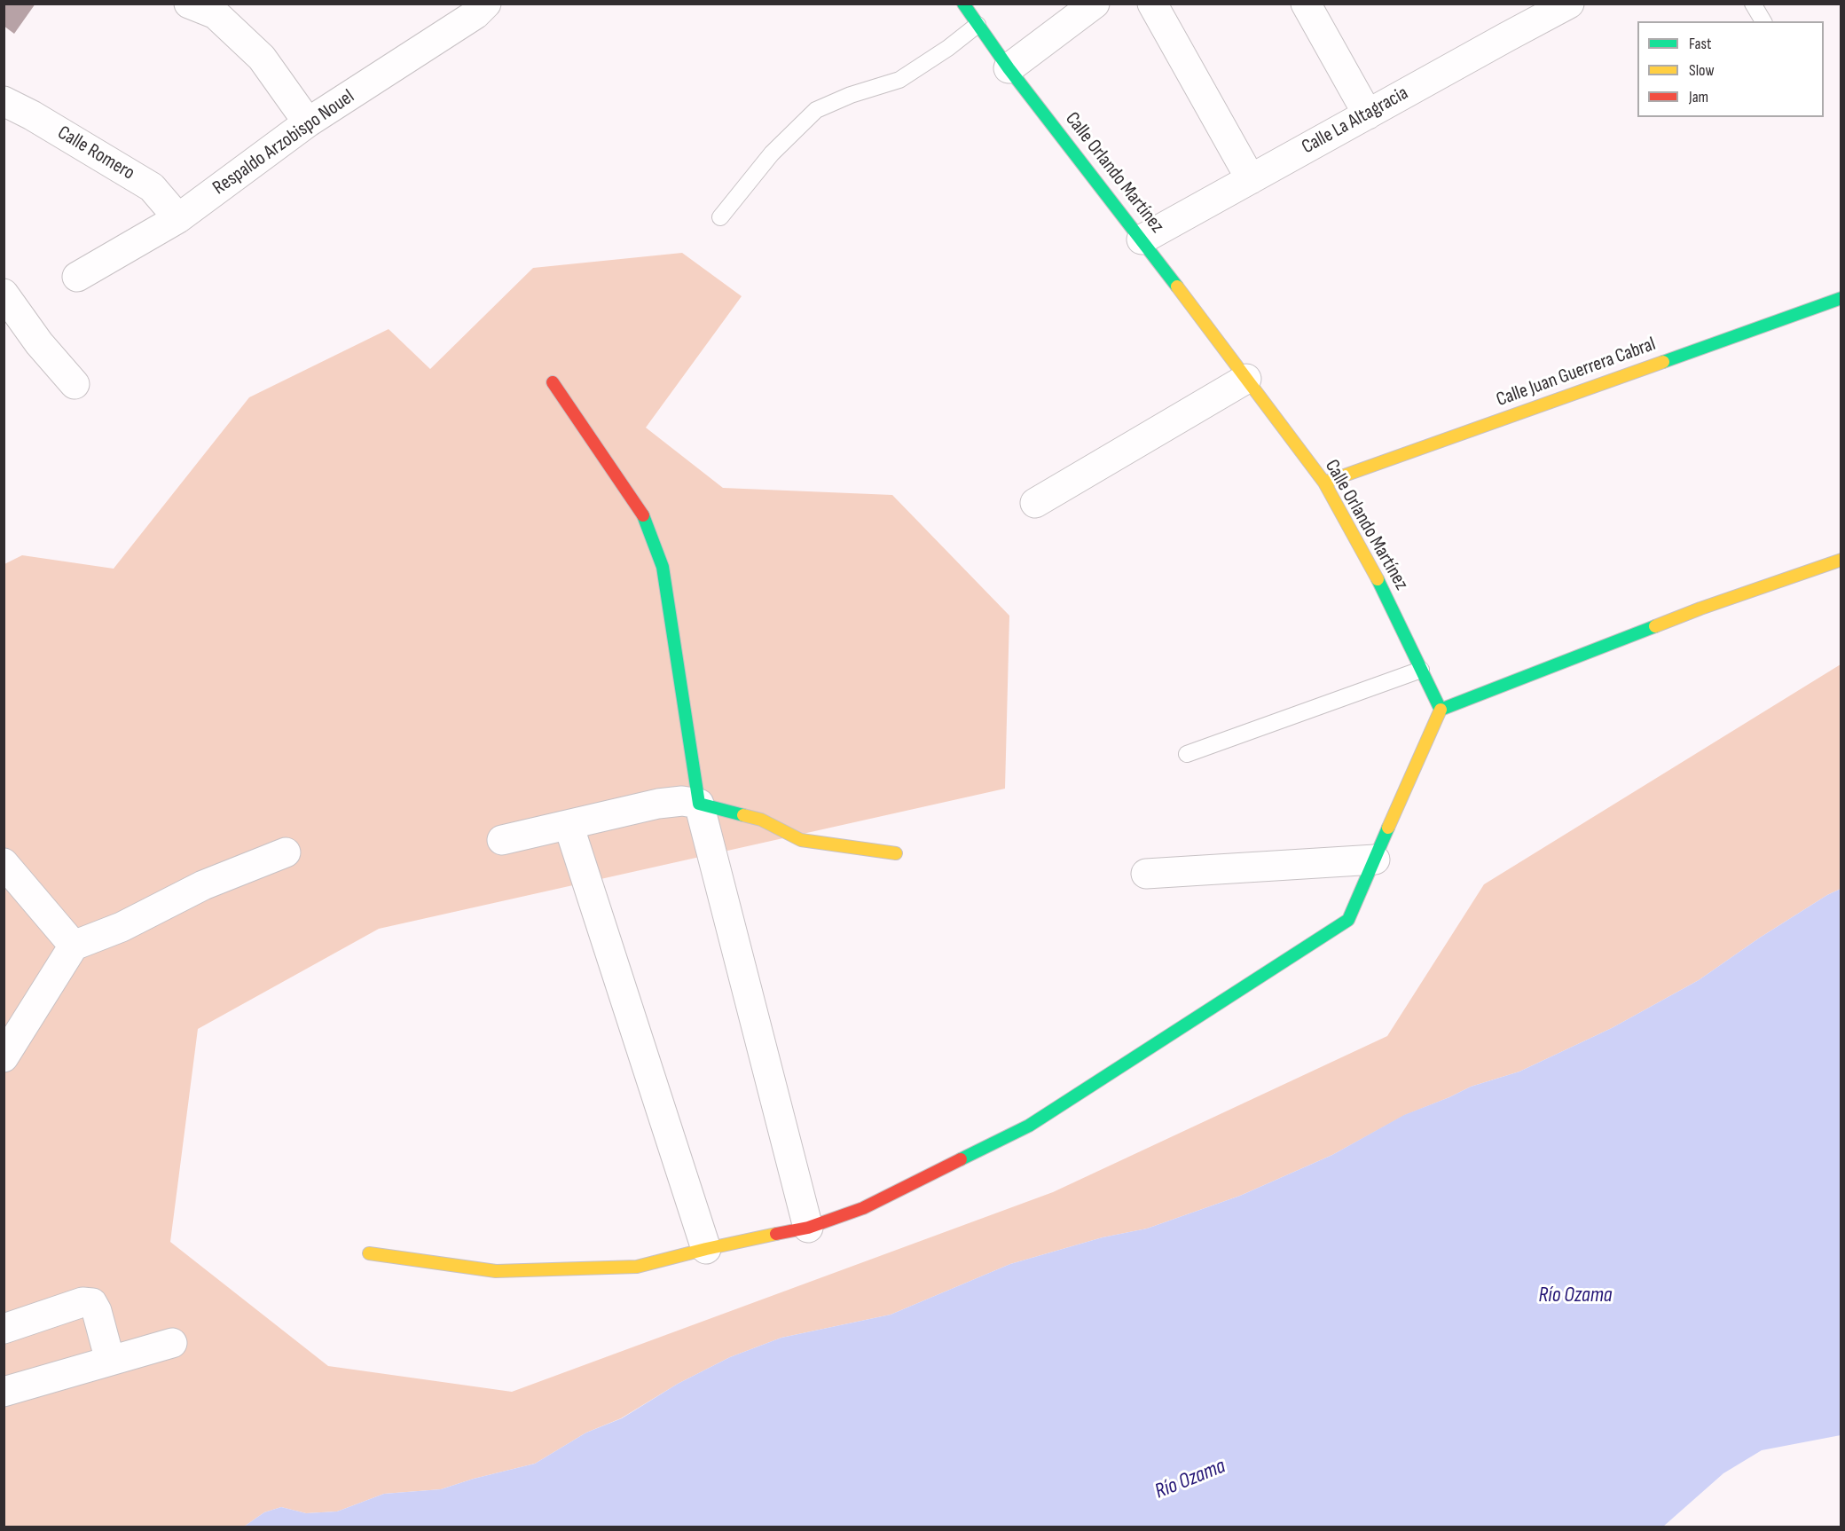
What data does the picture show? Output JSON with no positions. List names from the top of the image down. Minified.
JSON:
{"streets":{"street":["Calle La Altagracia","Respaldo Arzobispo Nouel","Calle Romero","Calle Orlando Martínez","Calle Juan Guerrera Cabral"]},"crossings":[["Calle La Altagracia","Calle Orlando Martínez"],["Respaldo Arzobispo Nouel","Calle Romero"],["Calle Orlando Martínez","Calle Juan Guerrera Cabral"]],"water":["Río Ozama"],"legend":["Fast","Slow","Jam"]}
